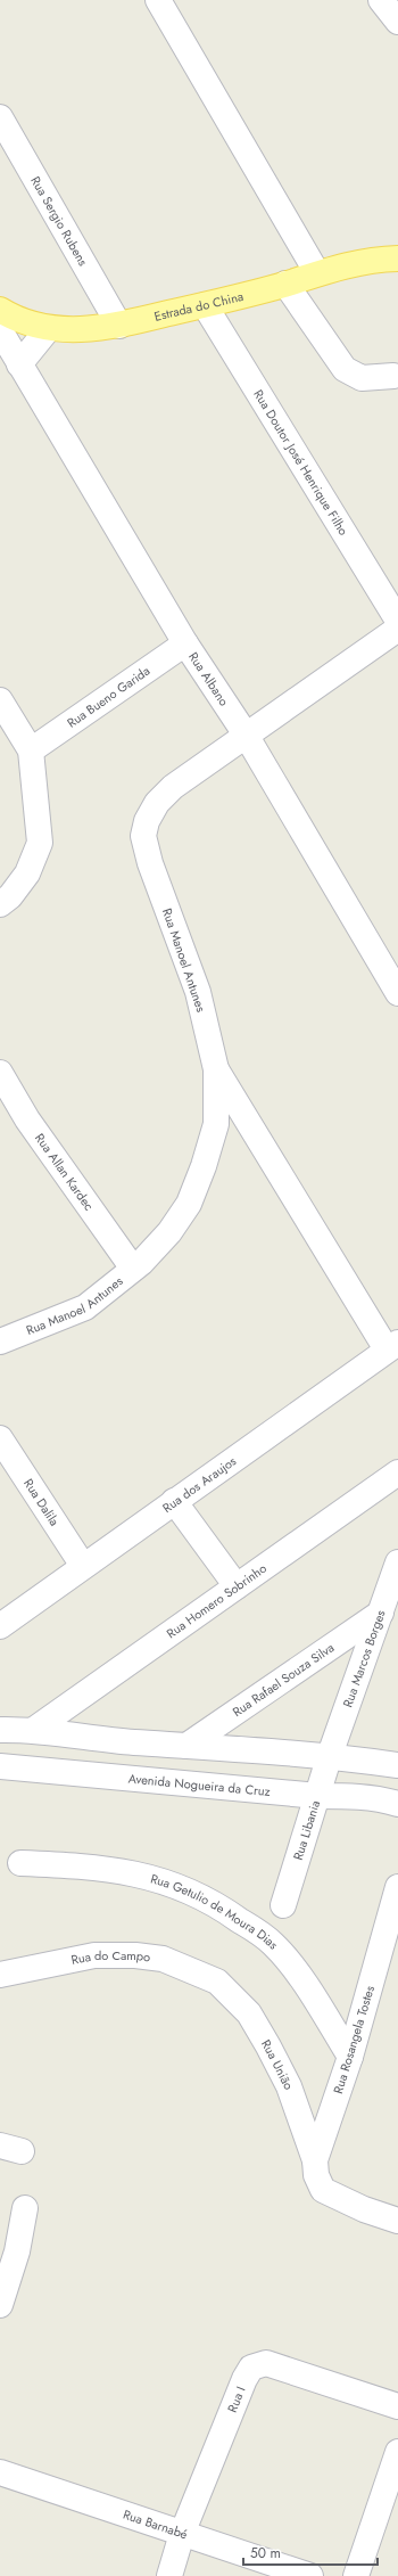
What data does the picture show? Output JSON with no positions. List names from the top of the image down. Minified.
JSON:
{"streets":{"main road":["Estrada do China"],"street":["Rua Sergio Rubens","Rua Doutor José Henrique Filho","Rua Albano","Rua Bueno Garida","Rua Manoel Antunes","Rua Allan Kardec","Rua dos Araujos","Rua Dalila","Rua Homero Sobrinho","Rua Marcos Borges","Rua Rafael Souza Silva","Avenida Nogueira da Cruz","Rua Libania","Rua Getulio de Moura Dias","Rua do Campo","Rua Rosangela Tostes","Rua União","Rua I","Rua Barnabé"]},"crossings":[["Rua Sergio Rubens","Estrada do China"],["Estrada do China","Rua Doutor José Henrique Filho"],["Rua Albano","Rua Bueno Garida"],["Rua Albano","Rua Manoel Antunes"],["Rua Manoel Antunes","Rua Allan Kardec"],["Rua dos Araujos","Rua Dalila"],["Rua Marcos Borges","Rua Rafael Souza Silva"],["Rua Marcos Borges","Rua Libania"],["Avenida Nogueira da Cruz","Rua Libania"],["Rua Getulio de Moura Dias","Rua Rosangela Tostes"],["Rua do Campo","Rua União"],["Rua Rosangela Tostes","Rua União"],["Rua I","Rua Barnabé"]],"scale_bar":"50 m"}
